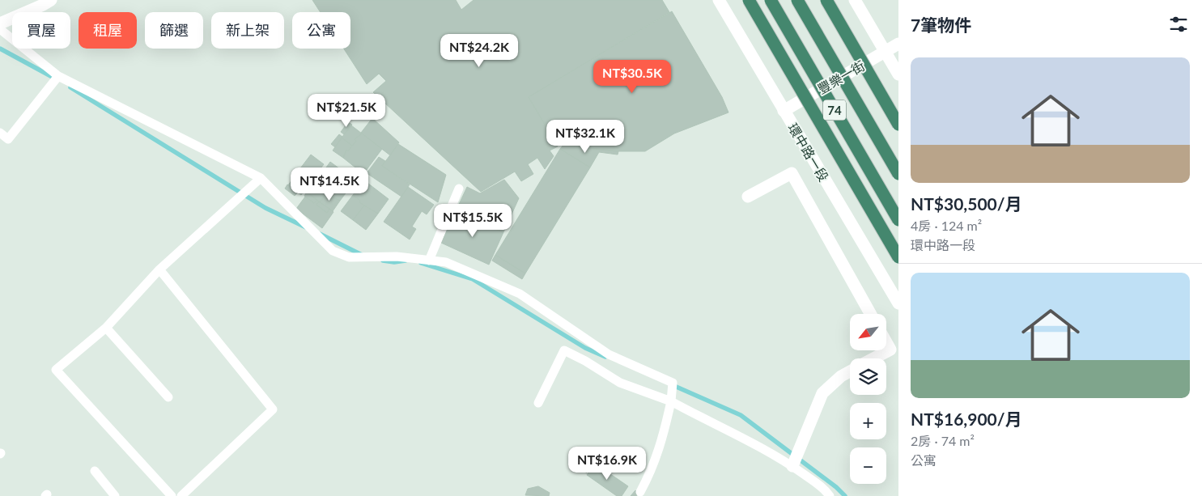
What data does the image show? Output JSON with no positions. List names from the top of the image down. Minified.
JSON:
{"streets":{"highway":["74"],"street":["豐樂一街","環中路一段"]},"crossings":[["豐樂一街","環中路一段"]],"north":"bottom left","page":{"heading":"7筆物件","chip":["買屋","租屋","篩選","新上架","公寓"],"price":["NT$24.2K","NT$30.5K","NT$21.5K","NT$32.1K","NT$14.5K","NT$15.5K","NT$16.9K"],"list":[{"name":"NT$30,500/月","note":"4房 · 124 m² · 環中路一段"},{"name":"NT$16,900/月","note":"2房 · 74 m² · 公寓"}],"map_buttons":["+","−"]}}
